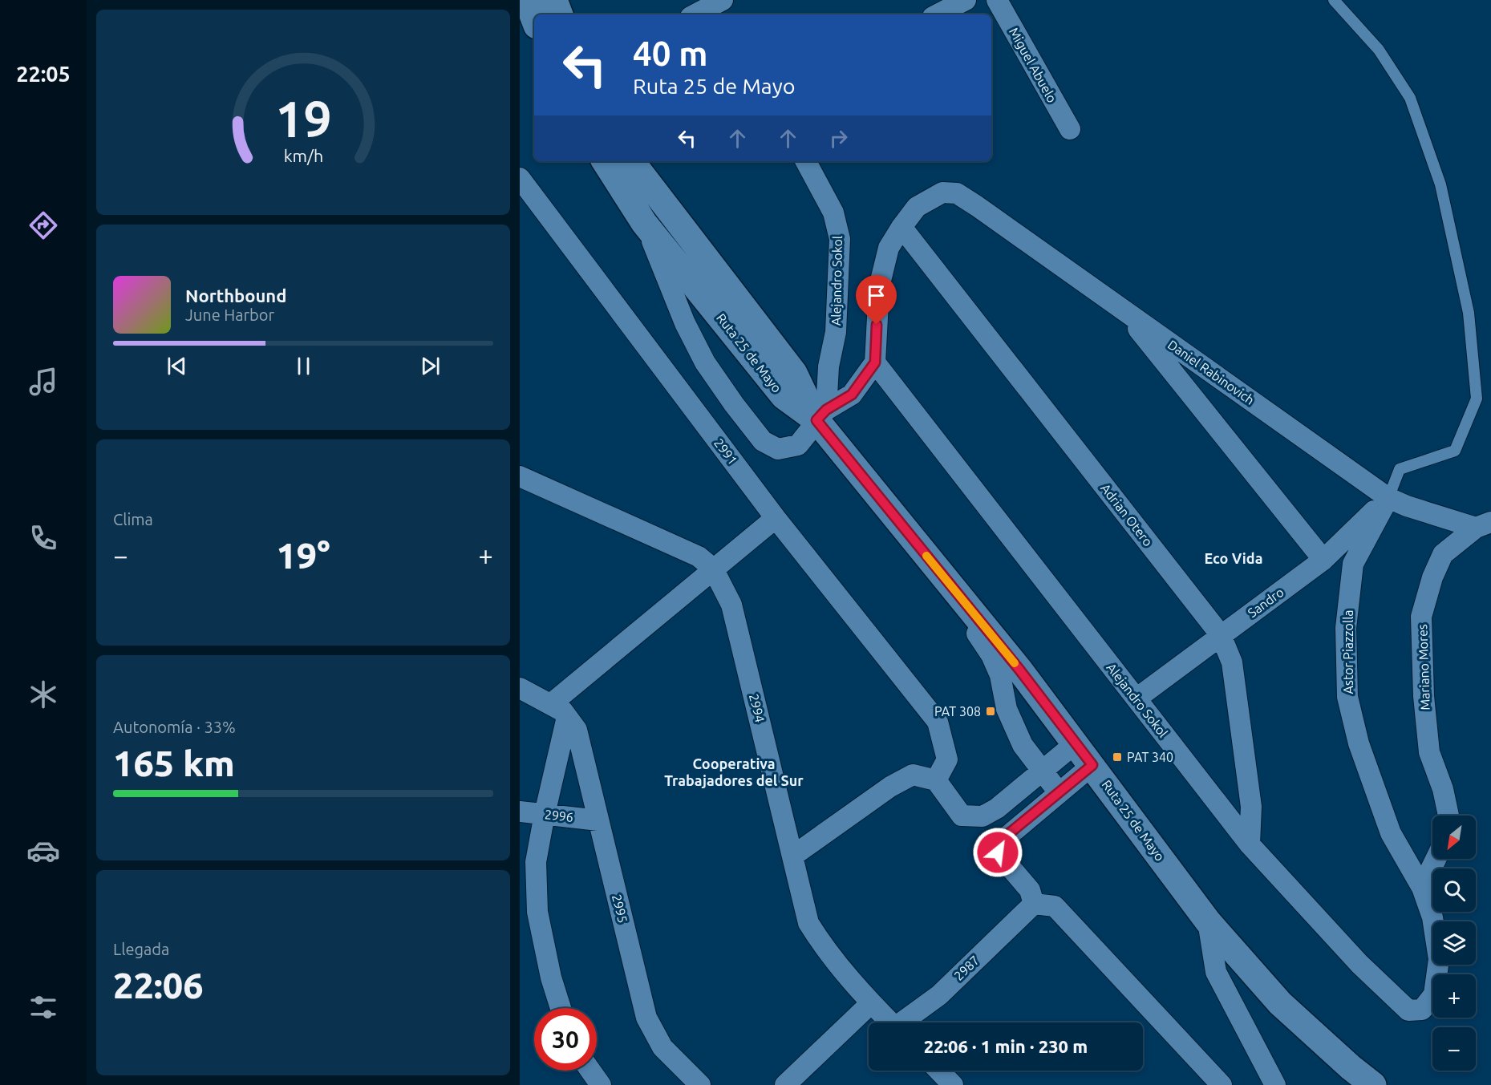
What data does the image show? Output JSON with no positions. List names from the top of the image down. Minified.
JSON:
{"streets":{"main road":["Ruta 25 de Mayo"],"street":["Miguel Abuelo","Alejandro Sokol","Daniel Rabinovich","2991","Adrian Otero","Sandro","Astor Piazzolla","Mariano Mores","2994","2996","2995","2987"]},"crossings":[["Alejandro Sokol","Ruta 25 de Mayo"],["Alejandro Sokol","Adrian Otero"],["Alejandro Sokol","Sandro"],["Alejandro Sokol","Astor Piazzolla"],["Daniel Rabinovich","Adrian Otero"],["Daniel Rabinovich","Sandro"],["Daniel Rabinovich","Astor Piazzolla"],["Daniel Rabinovich","Mariano Mores"],["Adrian Otero","Sandro"],["Sandro","Astor Piazzolla"],["2996","2995"]],"districts":["Eco Vida","Cooperativa Trabajadores del Sur"],"places":{"transit":["PAT 308","PAT 340"]},"north":"bottom left","page":{"tabs":"22:05","turn":["40 m","Ruta 25 de Mayo"],"song":["Northbound","June Harbor"],"tile":["Clima",["Autonomía · 33%","165 km"],["Llegada","22:06"]],"heat":["−","19°","+"],"map_buttons":["+","−"],"limit":"30","trip":"22:06 · 1 min · 230 m","gauge":["19","km/h"]}}
